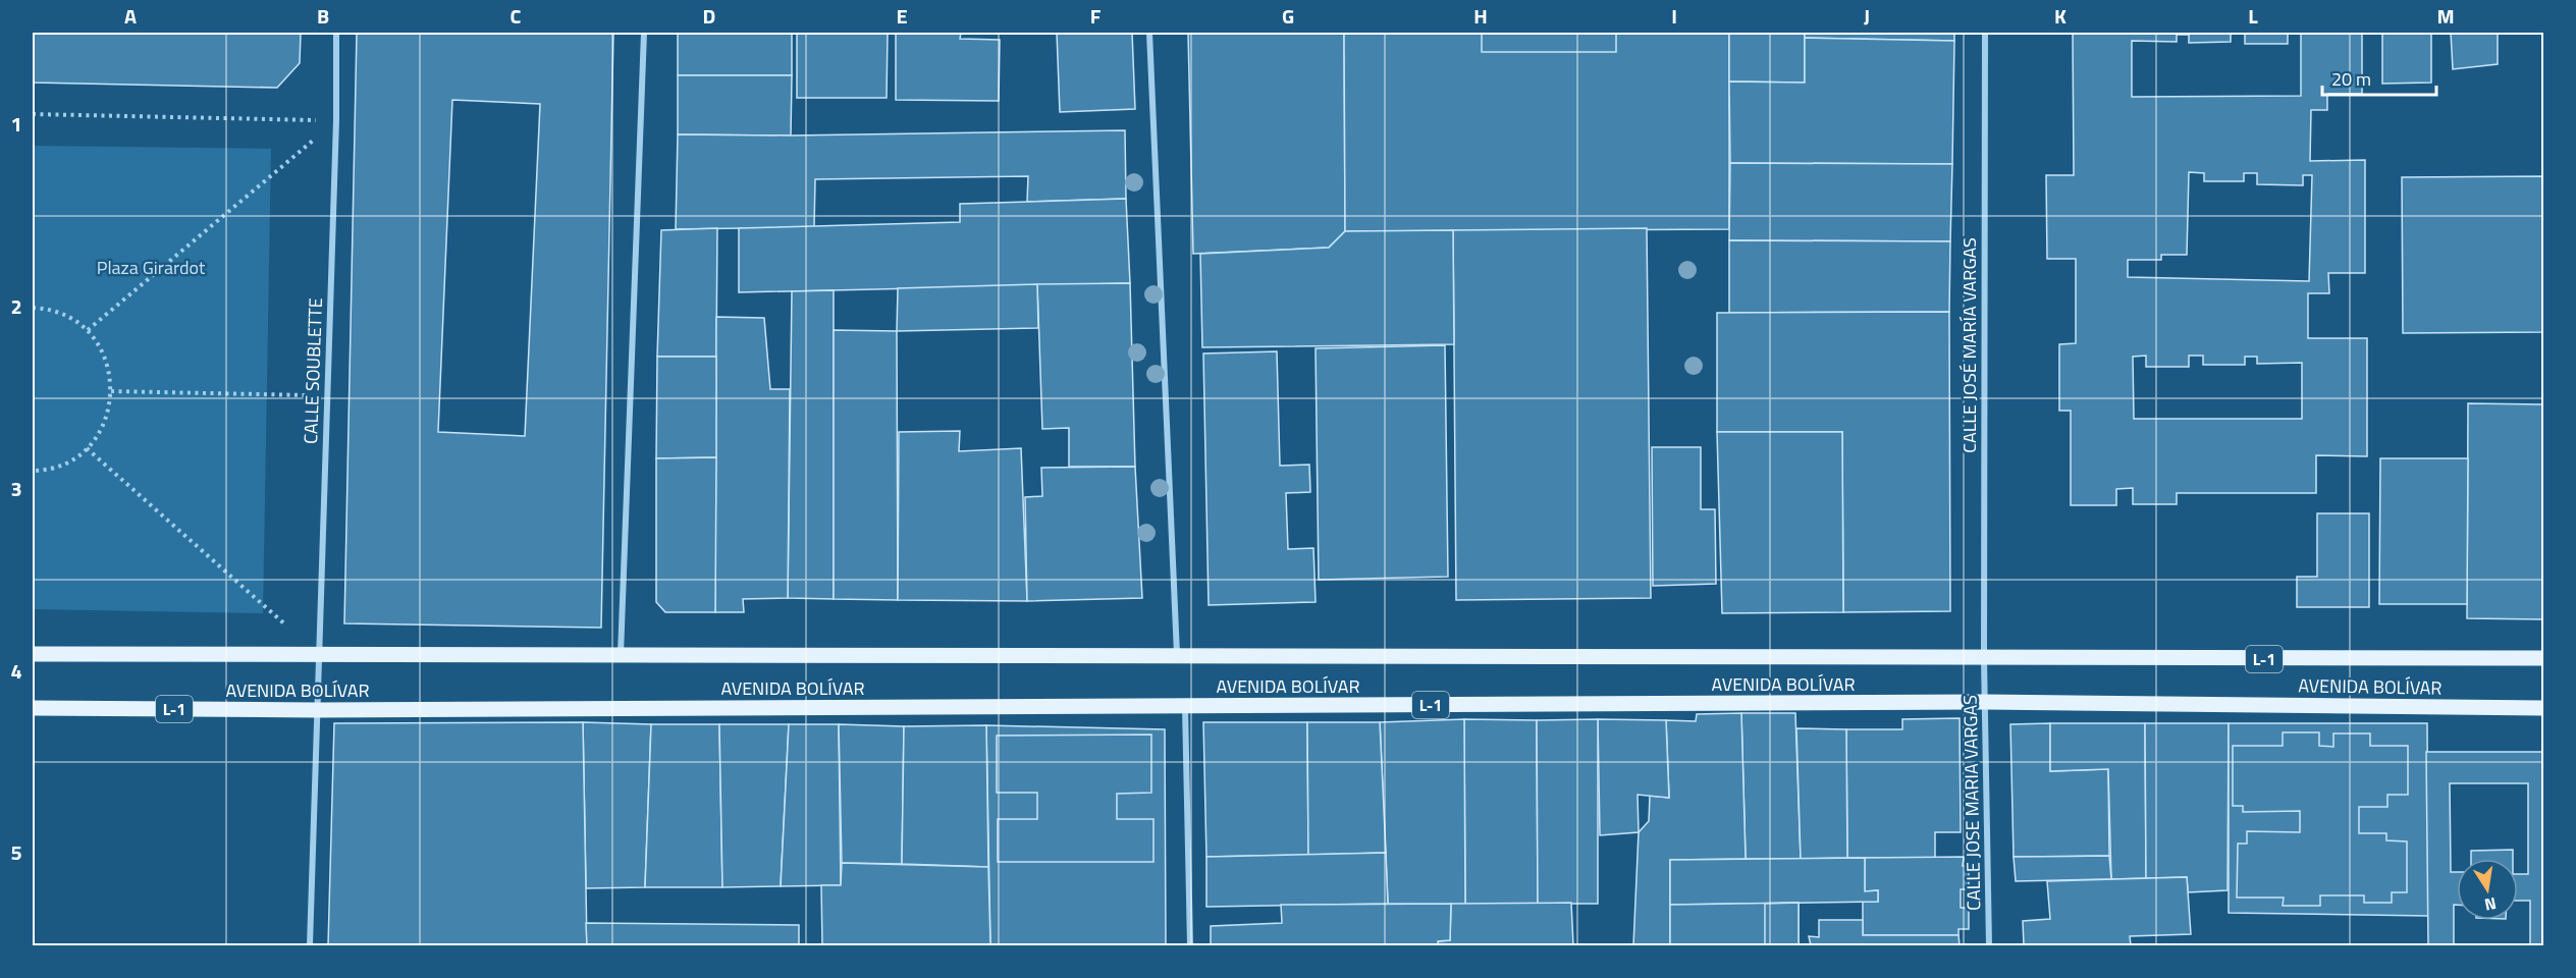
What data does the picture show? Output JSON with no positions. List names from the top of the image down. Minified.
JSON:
{"streets":{"main road":["L-1","AVENIDA BOLÍVAR"],"street":["CALLE JOSÉ MARÍA VARGAS","CALLE SOUBLETTE","CALLE JOSE MARIA VARGAS"]},"crossings":[["CALLE JOSÉ MARÍA VARGAS","AVENIDA BOLÍVAR"],["CALLE JOSÉ MARÍA VARGAS","CALLE JOSE MARIA VARGAS"],["CALLE SOUBLETTE","AVENIDA BOLÍVAR"],["AVENIDA BOLÍVAR","CALLE JOSE MARIA VARGAS"]],"parks":["Plaza Girardot"],"scale_bar":"20 m","north":"bottom","grid":{"columns":["A","B","C","D","E","F","G","H","I","J","K","L","M"],"rows":["1","2","3","4","5"]}}
